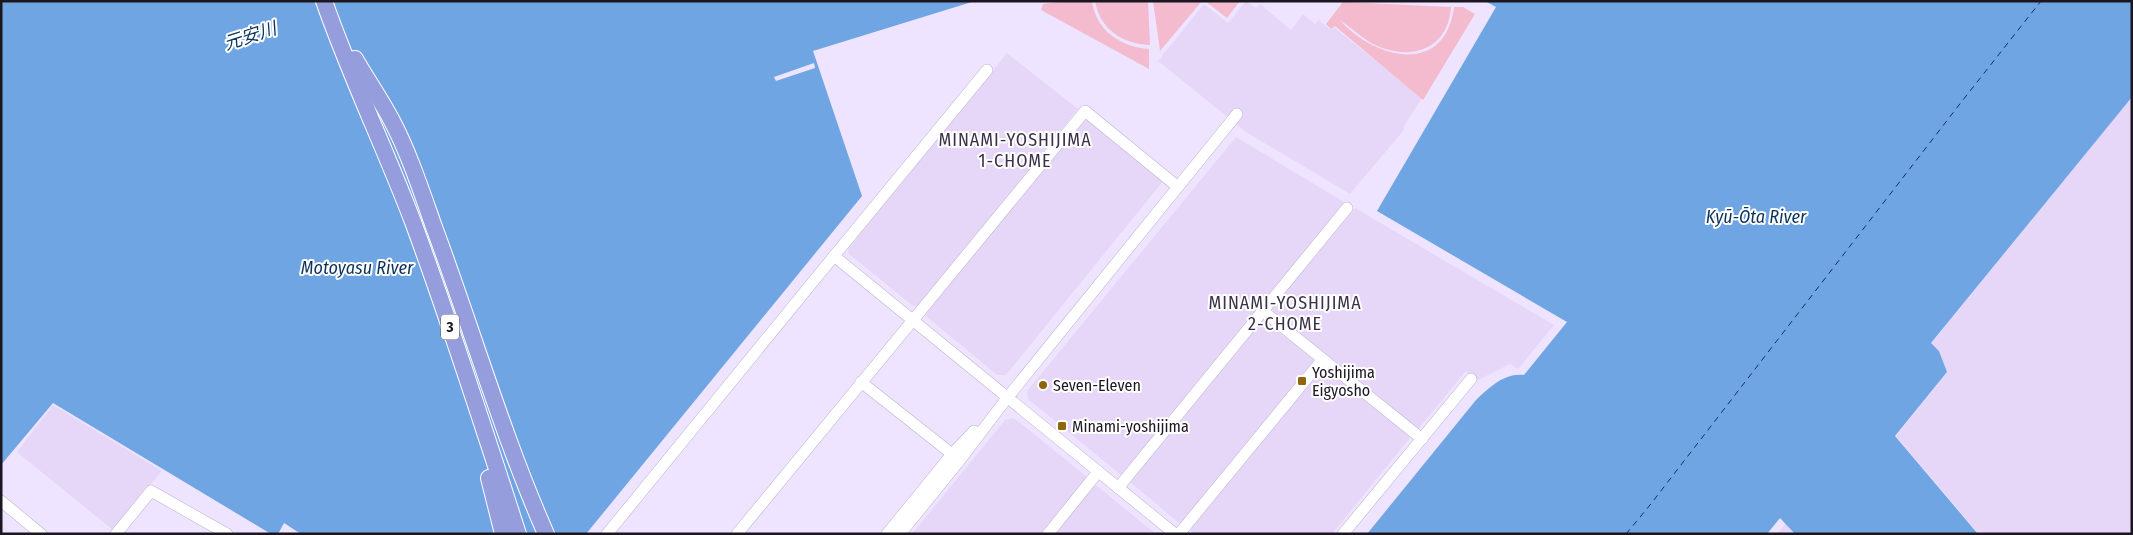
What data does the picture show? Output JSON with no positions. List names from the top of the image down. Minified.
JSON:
{"streets":{"highway":["3"]},"districts":["MINAMI-YOSHIJIMA 1-CHOME","MINAMI-YOSHIJIMA 2-CHOME"],"water":["元安川","Kyū-Ōta River","Motoyasu River"],"places":{"transit":["Yoshijima Eigyosho","Minami-yoshijima"],"other":["Seven-Eleven"]}}
